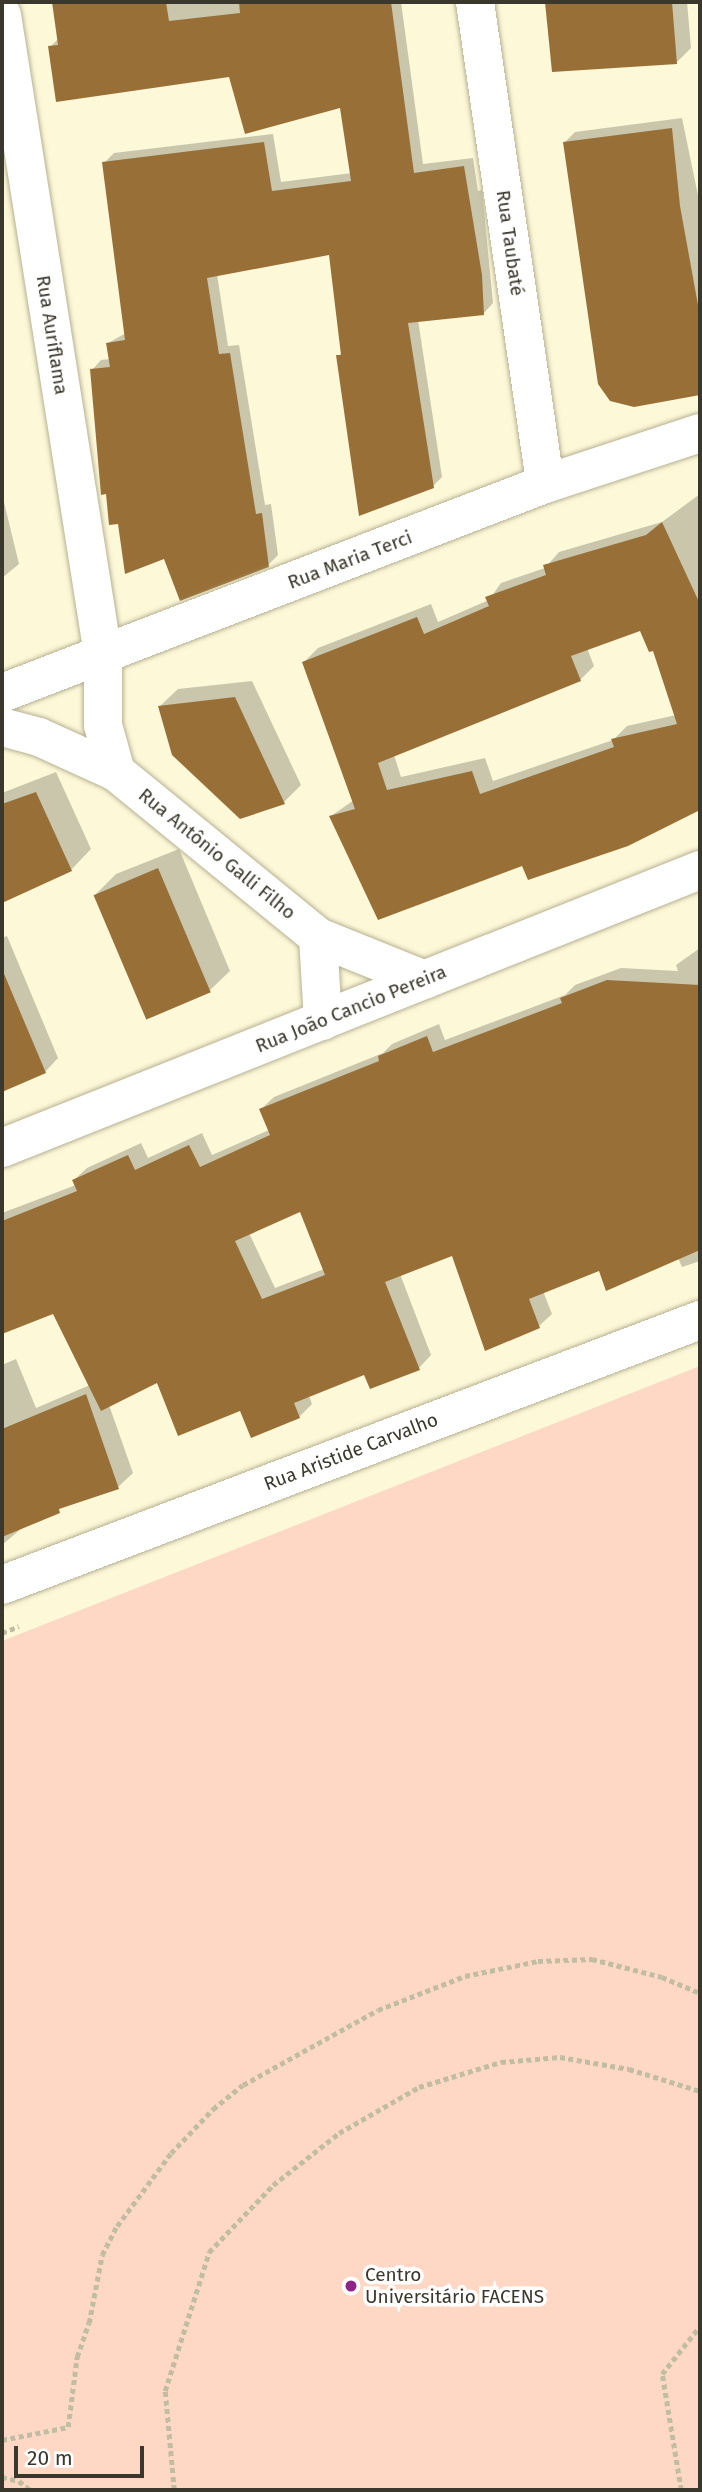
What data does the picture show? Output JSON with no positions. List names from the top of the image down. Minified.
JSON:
{"streets":{"street":["Rua Taubaté","Rua Auriflama","Rua Maria Terci","Rua Antônio Galli Filho","Rua João Cancio Pereira","Rua Aristide Carvalho"]},"crossings":[["Rua Taubaté","Rua Maria Terci"],["Rua Auriflama","Rua Maria Terci"],["Rua Antônio Galli Filho","Rua João Cancio Pereira"]],"places":["Centro Universitário FACENS"],"scale_bar":"20 m"}
